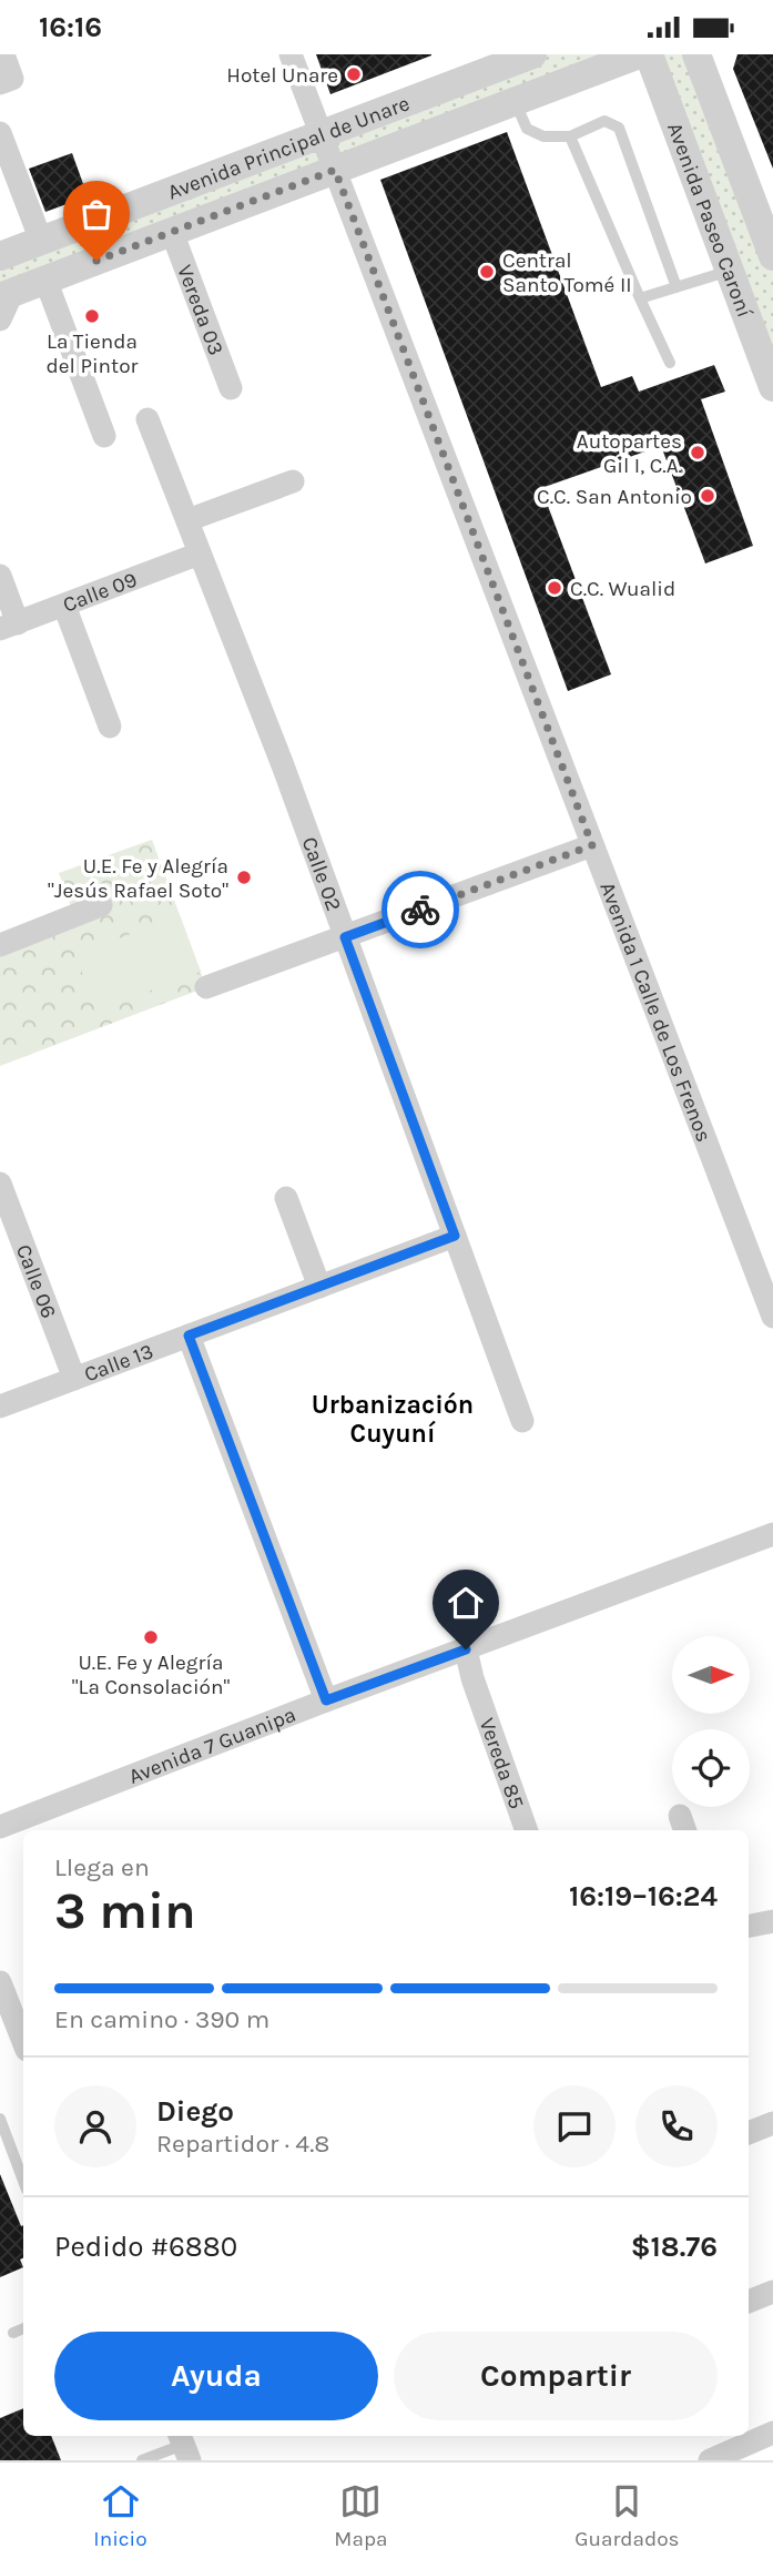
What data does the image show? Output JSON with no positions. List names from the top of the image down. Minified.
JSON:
{"streets":{"street":["Avenida Principal de Unare","Avenida Paseo Caroní","Vereda 03","Calle 09","Calle 02","Avenida 1 Calle de Los Frenos","Calle 06","Calle 13","Avenida 7 Guanipa","Vereda 85"]},"crossings":[["Avenida Principal de Unare","Vereda 03"],["Avenida Principal de Unare","Avenida 1 Calle de Los Frenos"],["Calle 09","Calle 02"],["Calle 02","Calle 13"],["Calle 06","Calle 13"],["Avenida 7 Guanipa","Vereda 85"]],"districts":["Urbanización Cuyuní"],"places":["Hotel Unare","Central Santo Tomé II","La Tienda del Pintor","Autopartes Gil I, C.A.","C.C. San Antonio","C.C. Wualid","U.E. Fe y Alegría \"Jesús Rafael Soto\"","U.E. Fe y Alegría \"La Consolación\""],"north":"right","page":{"status":"16:16","heading":["3 min","Llega en","16:19–16:24"],"panel":["Diego","Repartidor · 4.8","Pedido #6880","$18.76"],"bar":"En camino · 390 m","buttons":["Ayuda","Compartir"],"tabs":["Inicio","Mapa","Guardados"]}}
